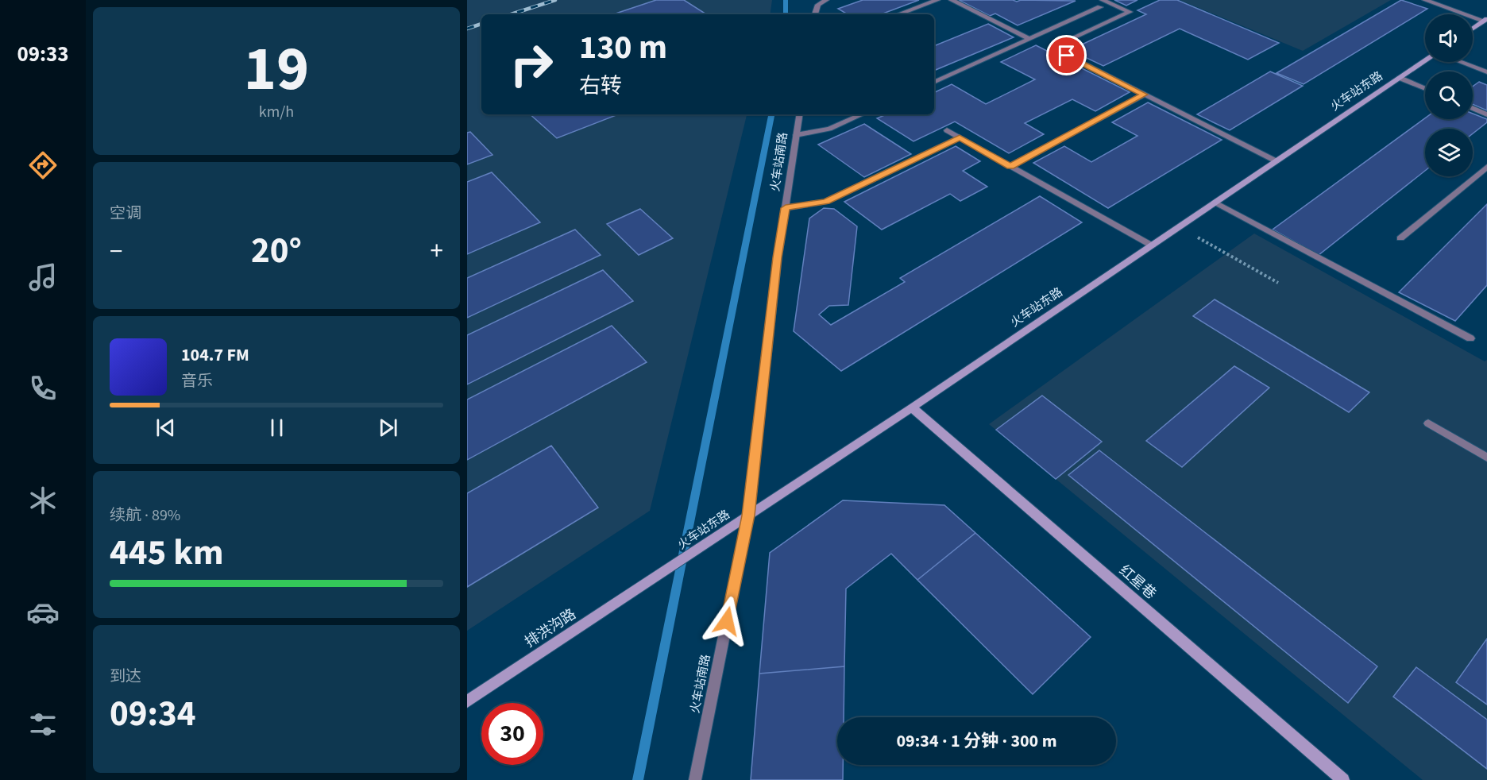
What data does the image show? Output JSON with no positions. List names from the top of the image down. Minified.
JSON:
{"streets":{"main road":["火车站东路","红星巷","排洪沟路"],"street":["火车站南路"]},"crossings":[["火车站东路","火车站南路"],["火车站东路","红星巷"],["火车站东路","排洪沟路"]],"page":{"tabs":"09:33","tile":[["19","km/h"],"空调",["续航 · 89%","445 km"],["到达","09:34"]],"turn":["130 m","右转"],"heat":["−","20°","+"],"song":["104.7 FM","音乐"],"limit":"30","trip":"09:34 · 1 分钟 · 300 m"}}
